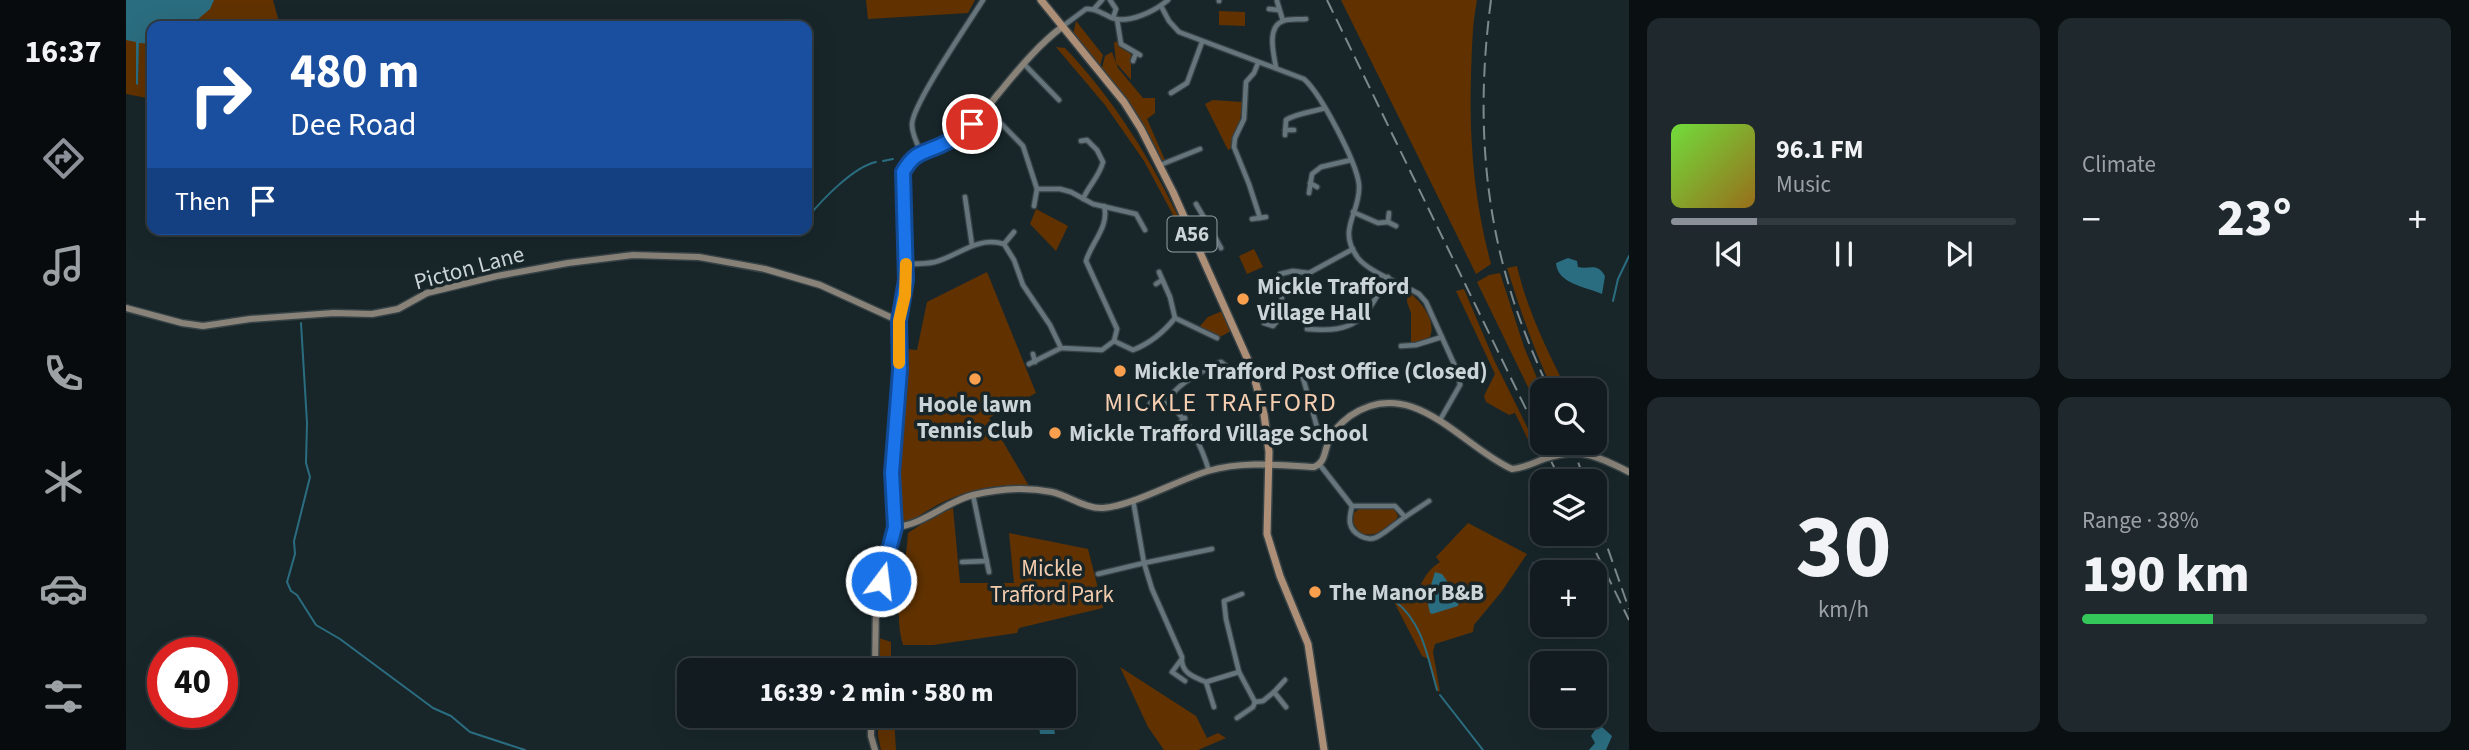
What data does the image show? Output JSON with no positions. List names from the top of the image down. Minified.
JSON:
{"streets":{"main road":["A56"],"street":["Picton Lane"]},"districts":["MICKLE TRAFFORD"],"parks":["Mickle Trafford Park"],"places":["Mickle Trafford Village Hall","Mickle Trafford Post Office (Closed)","Hoole lawn Tennis Club","Mickle Trafford Village School","The Manor B&B"],"page":{"tabs":"16:37","tile":["Climate",["30","km/h"],["Range · 38%","190 km"]],"turn":["480 m","Dee Road"],"song":["96.1 FM","Music"],"then":"Then","heat":["−","23°","+"],"map_buttons":["+","−"],"limit":"40","trip":"16:39 · 2 min · 580 m"}}
